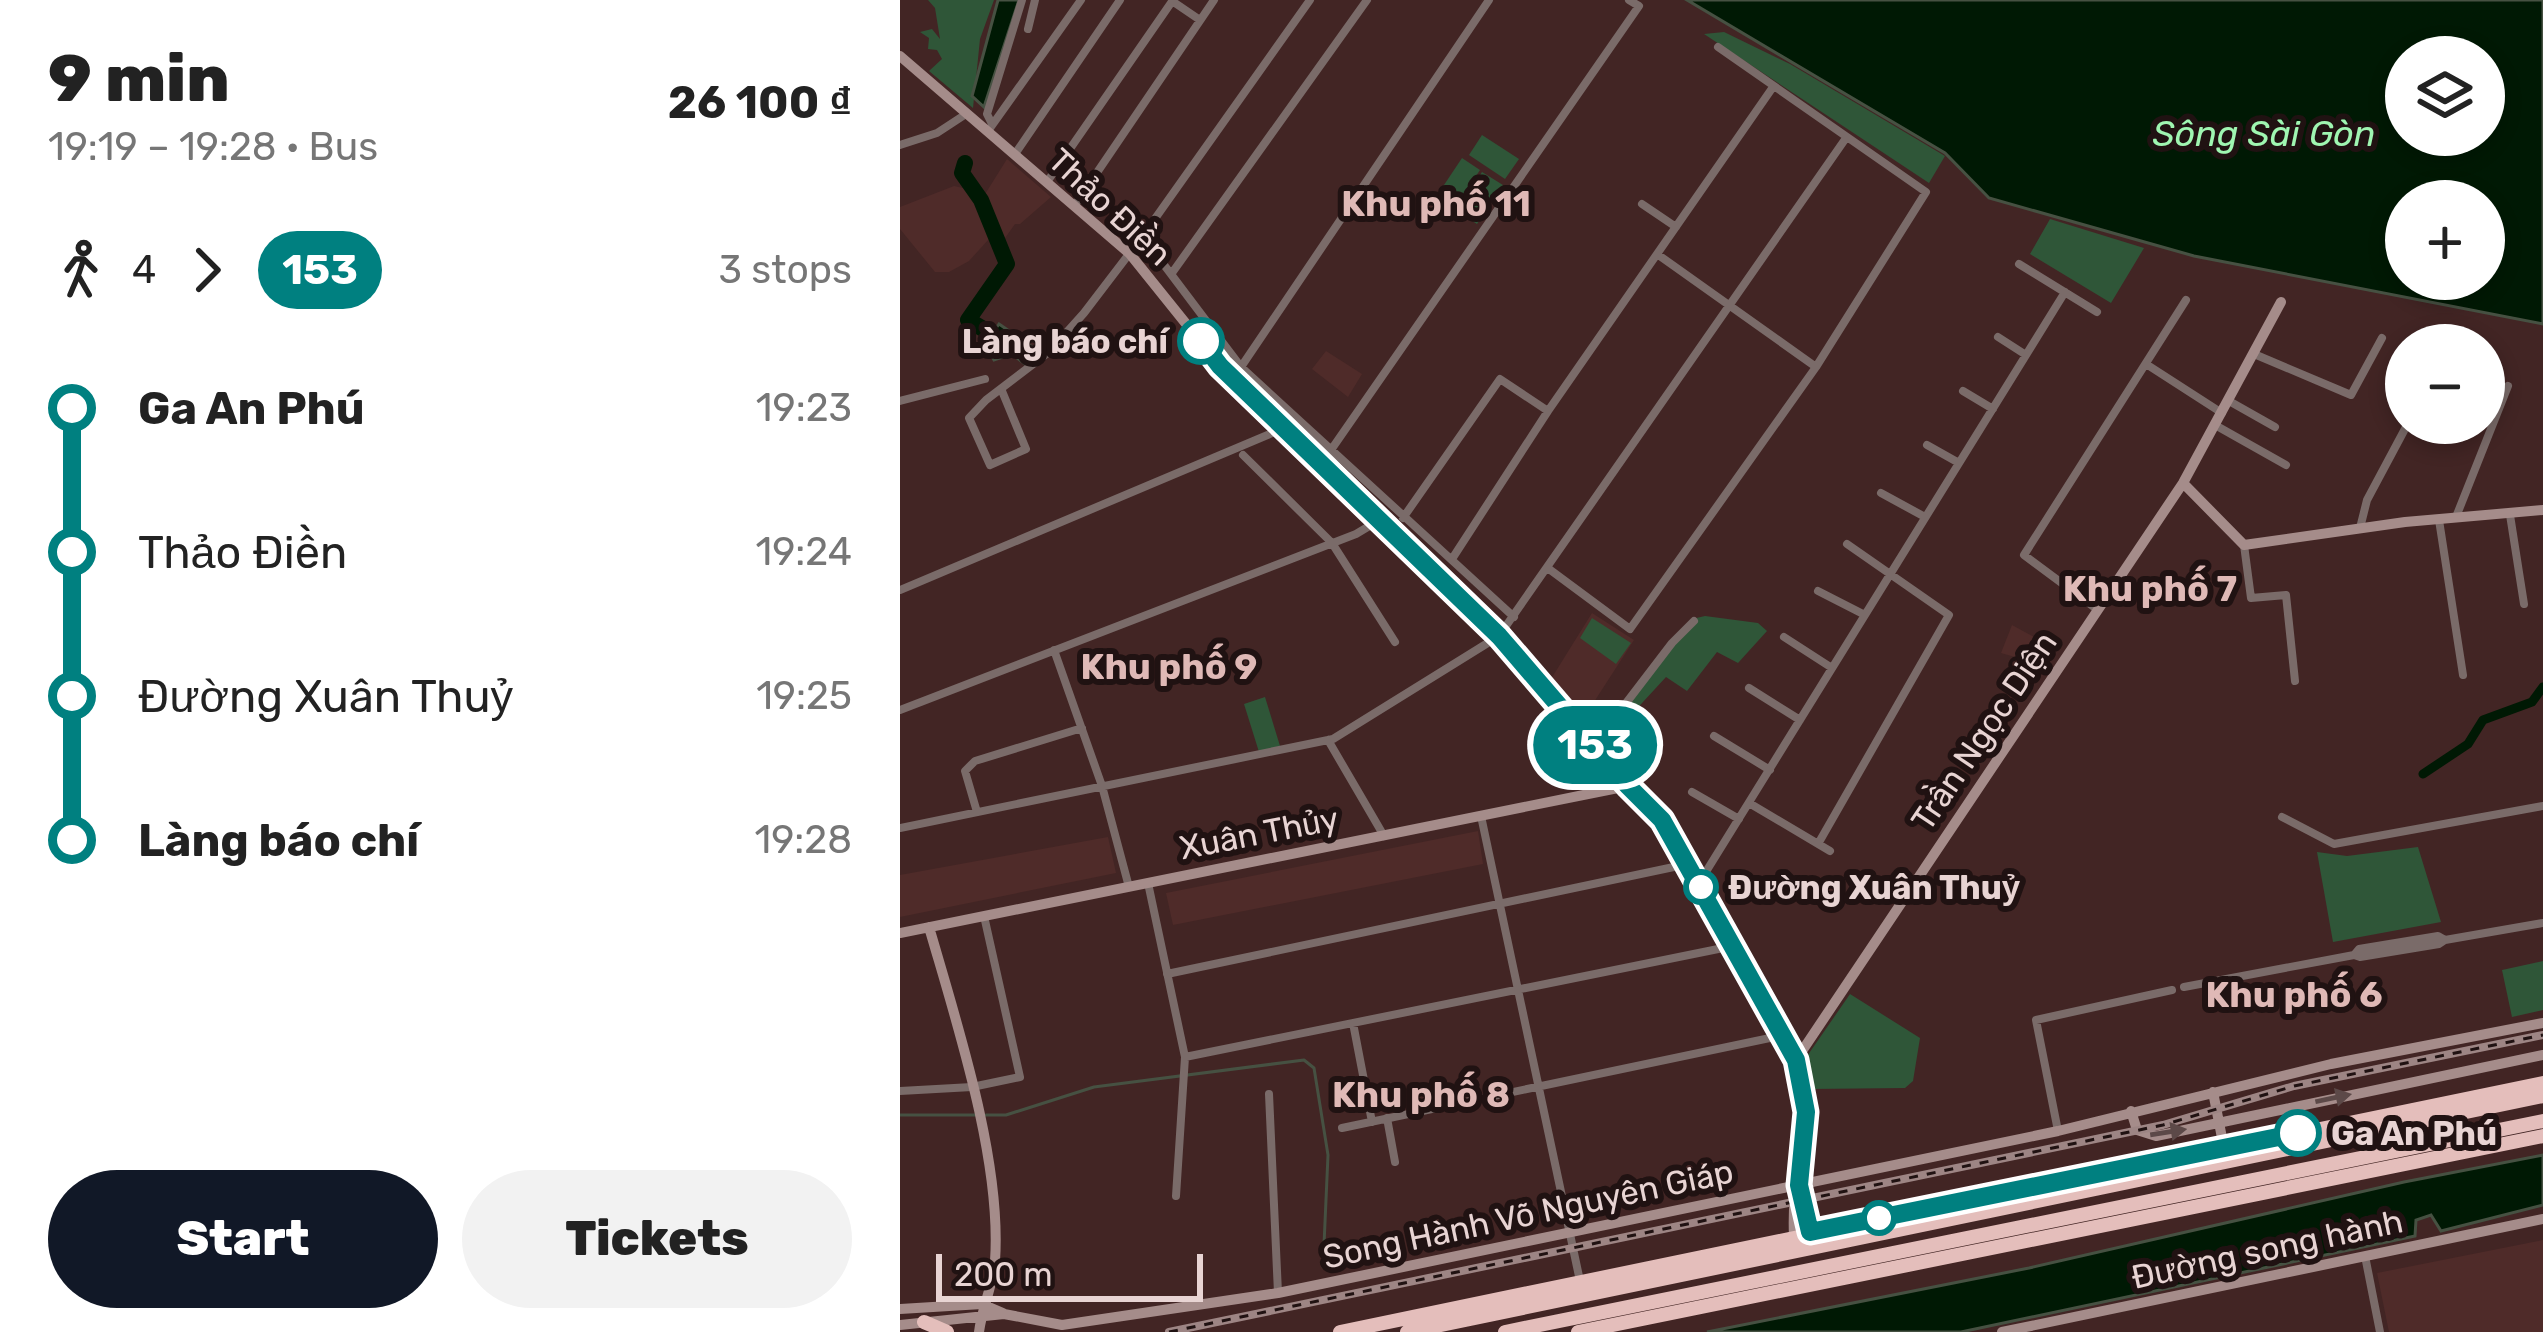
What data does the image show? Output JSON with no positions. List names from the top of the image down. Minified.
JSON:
{"streets":{"main road":["Thảo Điền","Trần Ngọc Diện","Xuân Thủy","Song Hành Võ Nguyên Giáp","Đường song hành"]},"crossings":[["Thảo Điền","Trần Ngọc Diện"],["Thảo Điền","Xuân Thủy"],["Thảo Điền","Song Hành Võ Nguyên Giáp"]],"districts":["Khu phố 11","Khu phố 7","Khu phố 9","Khu phố 6","Khu phố 8"],"water":["Sông Sài Gòn"],"places":["Làng báo chí","Đường Xuân Thuỷ","Ga An Phú"],"lines":["bus line 153"],"scale_bar":"200 m","page":{"heading":["9 min","19:19 – 19:28 · Bus","26 100 ₫"],"on_map":"153","map_buttons":["+","−"],"legs":["4","153","3 stops"],"list":[{"name":"Ga An Phú","value":"19:23"},{"name":"Thảo Điền","value":"19:24"},{"name":"Đường Xuân Thuỷ","value":"19:25"},{"name":"Làng báo chí","value":"19:28"}],"buttons":["Start","Tickets"],"scale":"200 m"}}
